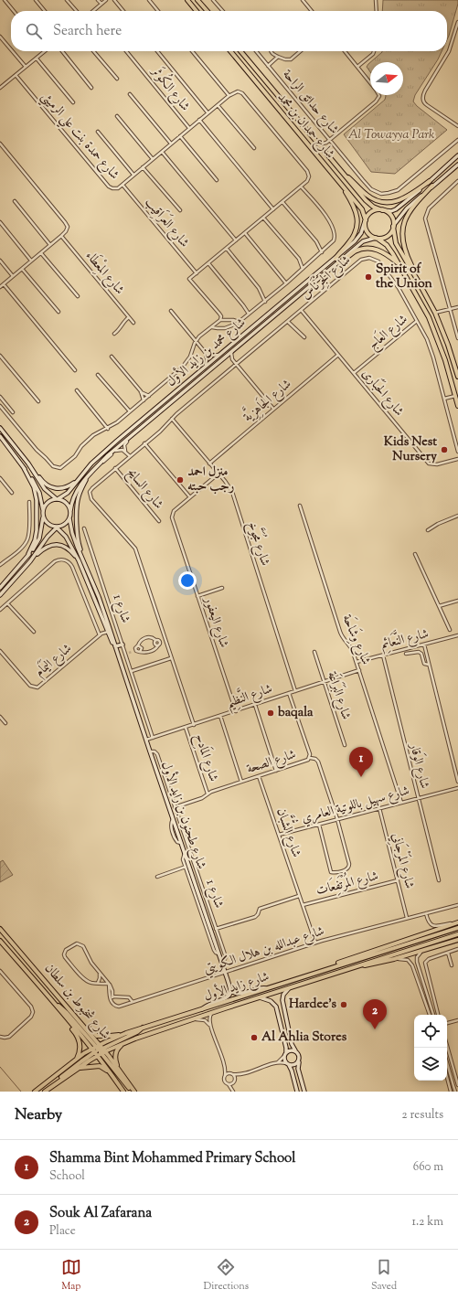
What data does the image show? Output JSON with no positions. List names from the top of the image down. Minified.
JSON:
{"streets":{"main road":["شارع حمدان بن محمد","شارع محمد بن زايد الأول","شارع طحنون بن زايد الأول","شارع زايد الأول","شارع شخبوط بن سلطان"],"street":["شارع الكُوثَر","شارع حدائق الراحة","شارع حمدة بنت علي الرميثي","شارع العَرَاقِيب","شارع المِعْطَاء","شارع الجِرْنَاس","شارع العَاج","شارع الحَبَارى","شارع الجَاهِزِيَّة","شارع السايح","شارع مُجَوَّخ","شارع 1","شارع اليعفور","شارع وِشَاحَة","شارع النَّعَائِم","شارع اليَمَام","شارع البَرَاعَة","شارع النَّظِيم","شارع المَادِح","شارع الصحة","شارع الوَقار","شارع سهيل باللوتية العامري","شارع الشُّبَّان","شارع المَرْجَانِي","شارع المُرْتَفِعَات","شارع عبدالله بن هلال الكويتي"]},"crossings":[["شارع الكُوثَر","شارع حمدة بنت علي الرميثي"],["شارع حمدان بن محمد","شارع محمد بن زايد الأول"],["شارع حمدة بنت علي الرميثي","شارع العَرَاقِيب"],["شارع الجِرْنَاس","شارع العَاج"],["شارع الجِرْنَاس","شارع الحَبَارى"],["شارع الجِرْنَاس","شارع السايح"],["شارع الجِرْنَاس","شارع مُجَوَّخ"],["شارع العَاج","شارع الحَبَارى"],["شارع محمد بن زايد الأول","شارع طحنون بن زايد الأول"],["شارع الحَبَارى","شارع الجَاهِزِيَّة"],["شارع الجَاهِزِيَّة","شارع مُجَوَّخ"],["شارع مُجَوَّخ","شارع اليعفور"],["شارع مُجَوَّخ","شارع النَّظِيم"],["شارع 1","شارع النَّظِيم"],["شارع 1","شارع الصحة"],["شارع 1","شارع طحنون بن زايد الأول"],["شارع اليعفور","شارع النَّظِيم"],["شارع وِشَاحَة","شارع النَّعَائِم"],["شارع وِشَاحَة","شارع النَّظِيم"],["شارع وِشَاحَة","شارع سهيل باللوتية العامري"],["شارع النَّعَائِم","شارع الوَقار"],["شارع اليَمَام","شارع طحنون بن زايد الأول"],["شارع البَرَاعَة","شارع النَّظِيم"],["شارع النَّظِيم","شارع المَادِح"],["شارع النَّظِيم","شارع الصحة"],["شارع النَّظِيم","شارع طحنون بن زايد الأول"],["شارع المَادِح","شارع الصحة"],["شارع الصحة","شارع الشُّبَّان"],["شارع الوَقار","شارع سهيل باللوتية العامري"],["شارع سهيل باللوتية العامري","شارع الشُّبَّان"],["شارع سهيل باللوتية العامري","شارع المَرْجَانِي"],["شارع طحنون بن زايد الأول","شارع عبدالله بن هلال الكويتي"],["شارع الشُّبَّان","شارع المُرْتَفِعَات"],["شارع الشُّبَّان","شارع عبدالله بن هلال الكويتي"],["شارع المَرْجَانِي","شارع المُرْتَفِعَات"],["شارع المَرْجَانِي","شارع عبدالله بن هلال الكويتي"],["شارع زايد الأول","شارع شخبوط بن سلطان"]],"parks":["Al Towayya Park"],"places":["Spirit of the Union","Kids Nest Nursery","منزل احمد رجب حبته","baqala","Hardee's","Al Ahlia Stores"],"north":"right","page":{"search":"Search here","pins":["1","2"],"heading":["Nearby","2 results"],"list":[{"mark":"1","name":"Shamma Bint Mohammed Primary School","note":"School","value":"660 m"},{"mark":"2","name":"Souk Al Zafarana","note":"Place","value":"1.2 km"}],"nav":["Map","Directions","Saved"]}}
